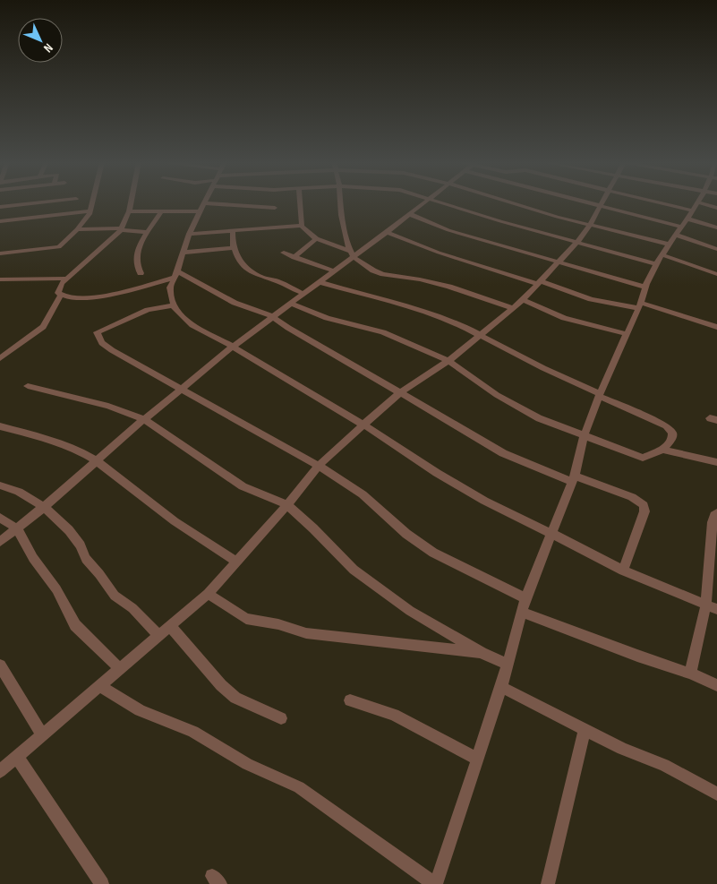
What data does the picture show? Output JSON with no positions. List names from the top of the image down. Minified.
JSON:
{"north":"bottom right"}
